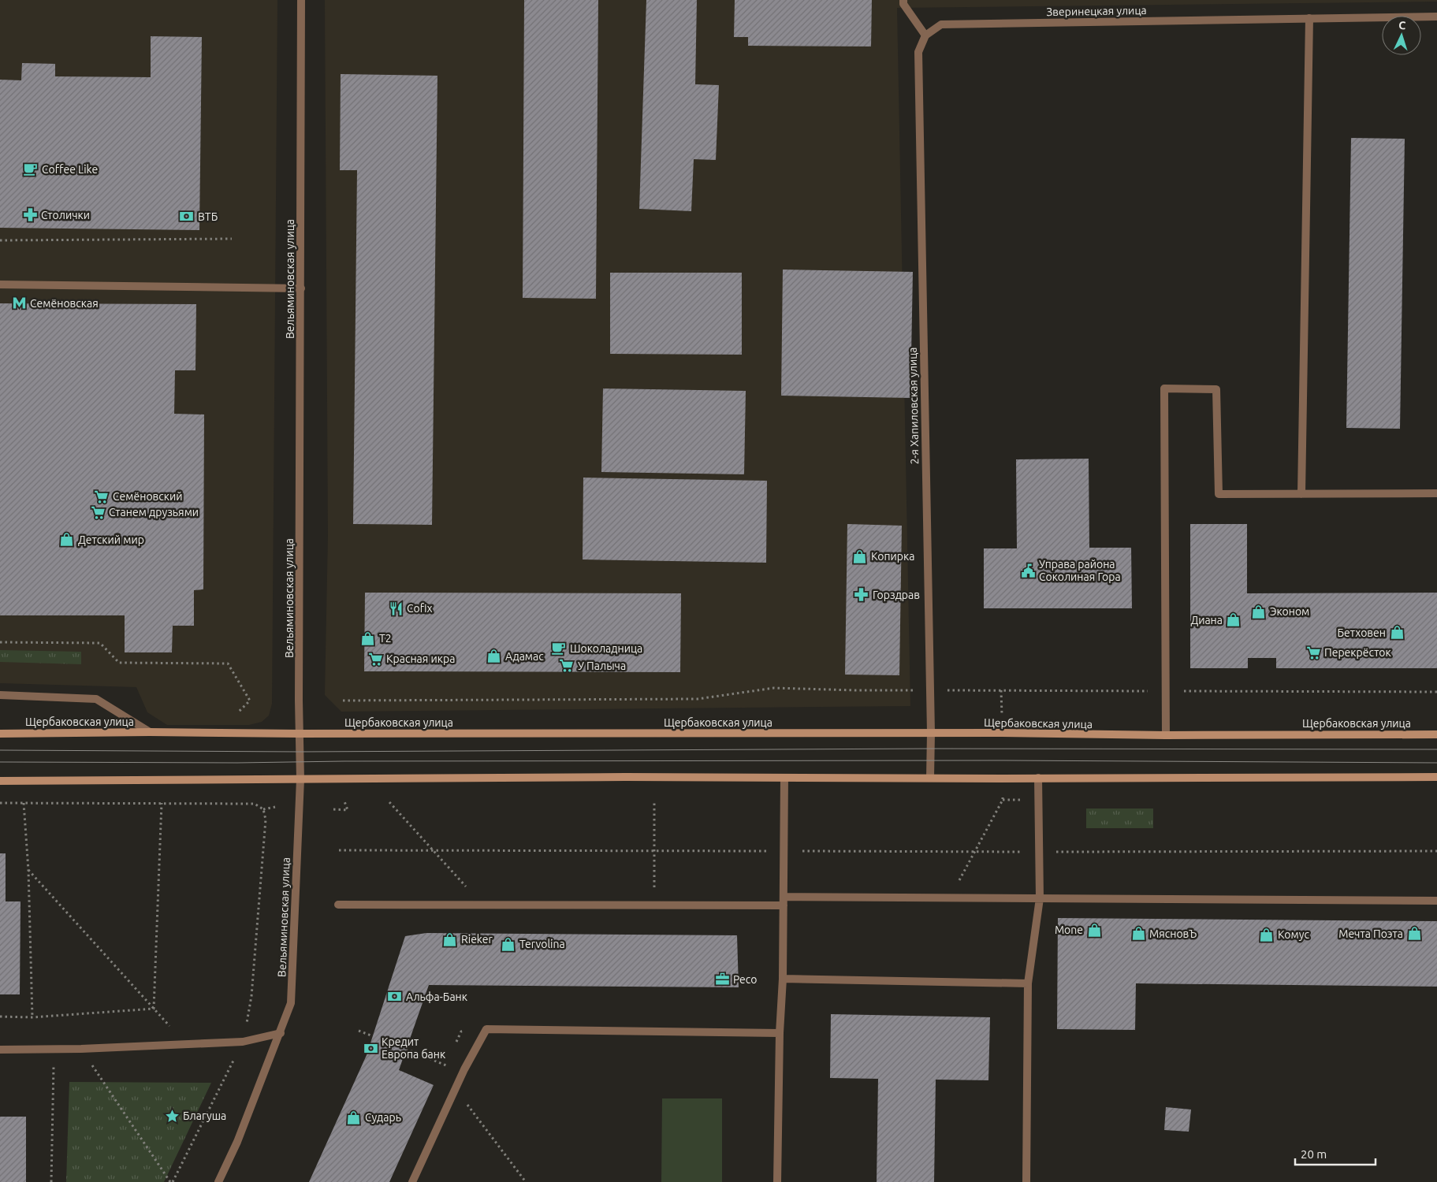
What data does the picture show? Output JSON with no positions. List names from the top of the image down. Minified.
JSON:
{"streets":{"main road":["Щербаковская улица"],"street":["Зверинецкая улица","Вельяминовская улица","2-я Хапиловская улица"]},"crossings":[["Зверинецкая улица","2-я Хапиловская улица"],["Вельяминовская улица","Щербаковская улица"],["2-я Хапиловская улица","Щербаковская улица"]],"places":{"cafe":["Coffee Like","Шоколадница"],"pharmacy":["Столички","Горздрав"],"bank":["ВТБ","Альфа-Банк","Кредит Европа банк"],"metro station":["Семёновская"],"supermarket":["Семёновский","Станем друзьями","Перекрёсток","Красная икра","У Палыча"],"shop":["Детский мир","Копирка","Эконом","Диана","Бетховен","T2","Адамас","Mone","МясновЪ","Мечта Поэта","Комус","Rieker","Tervolina","Сударь"],"public building":["Управа района Соколиная Гора"],"restaurant":["Cofix"],"office":["Ресо"],"place":["Благуша"]},"scale_bar":"20 m","north":"top"}
